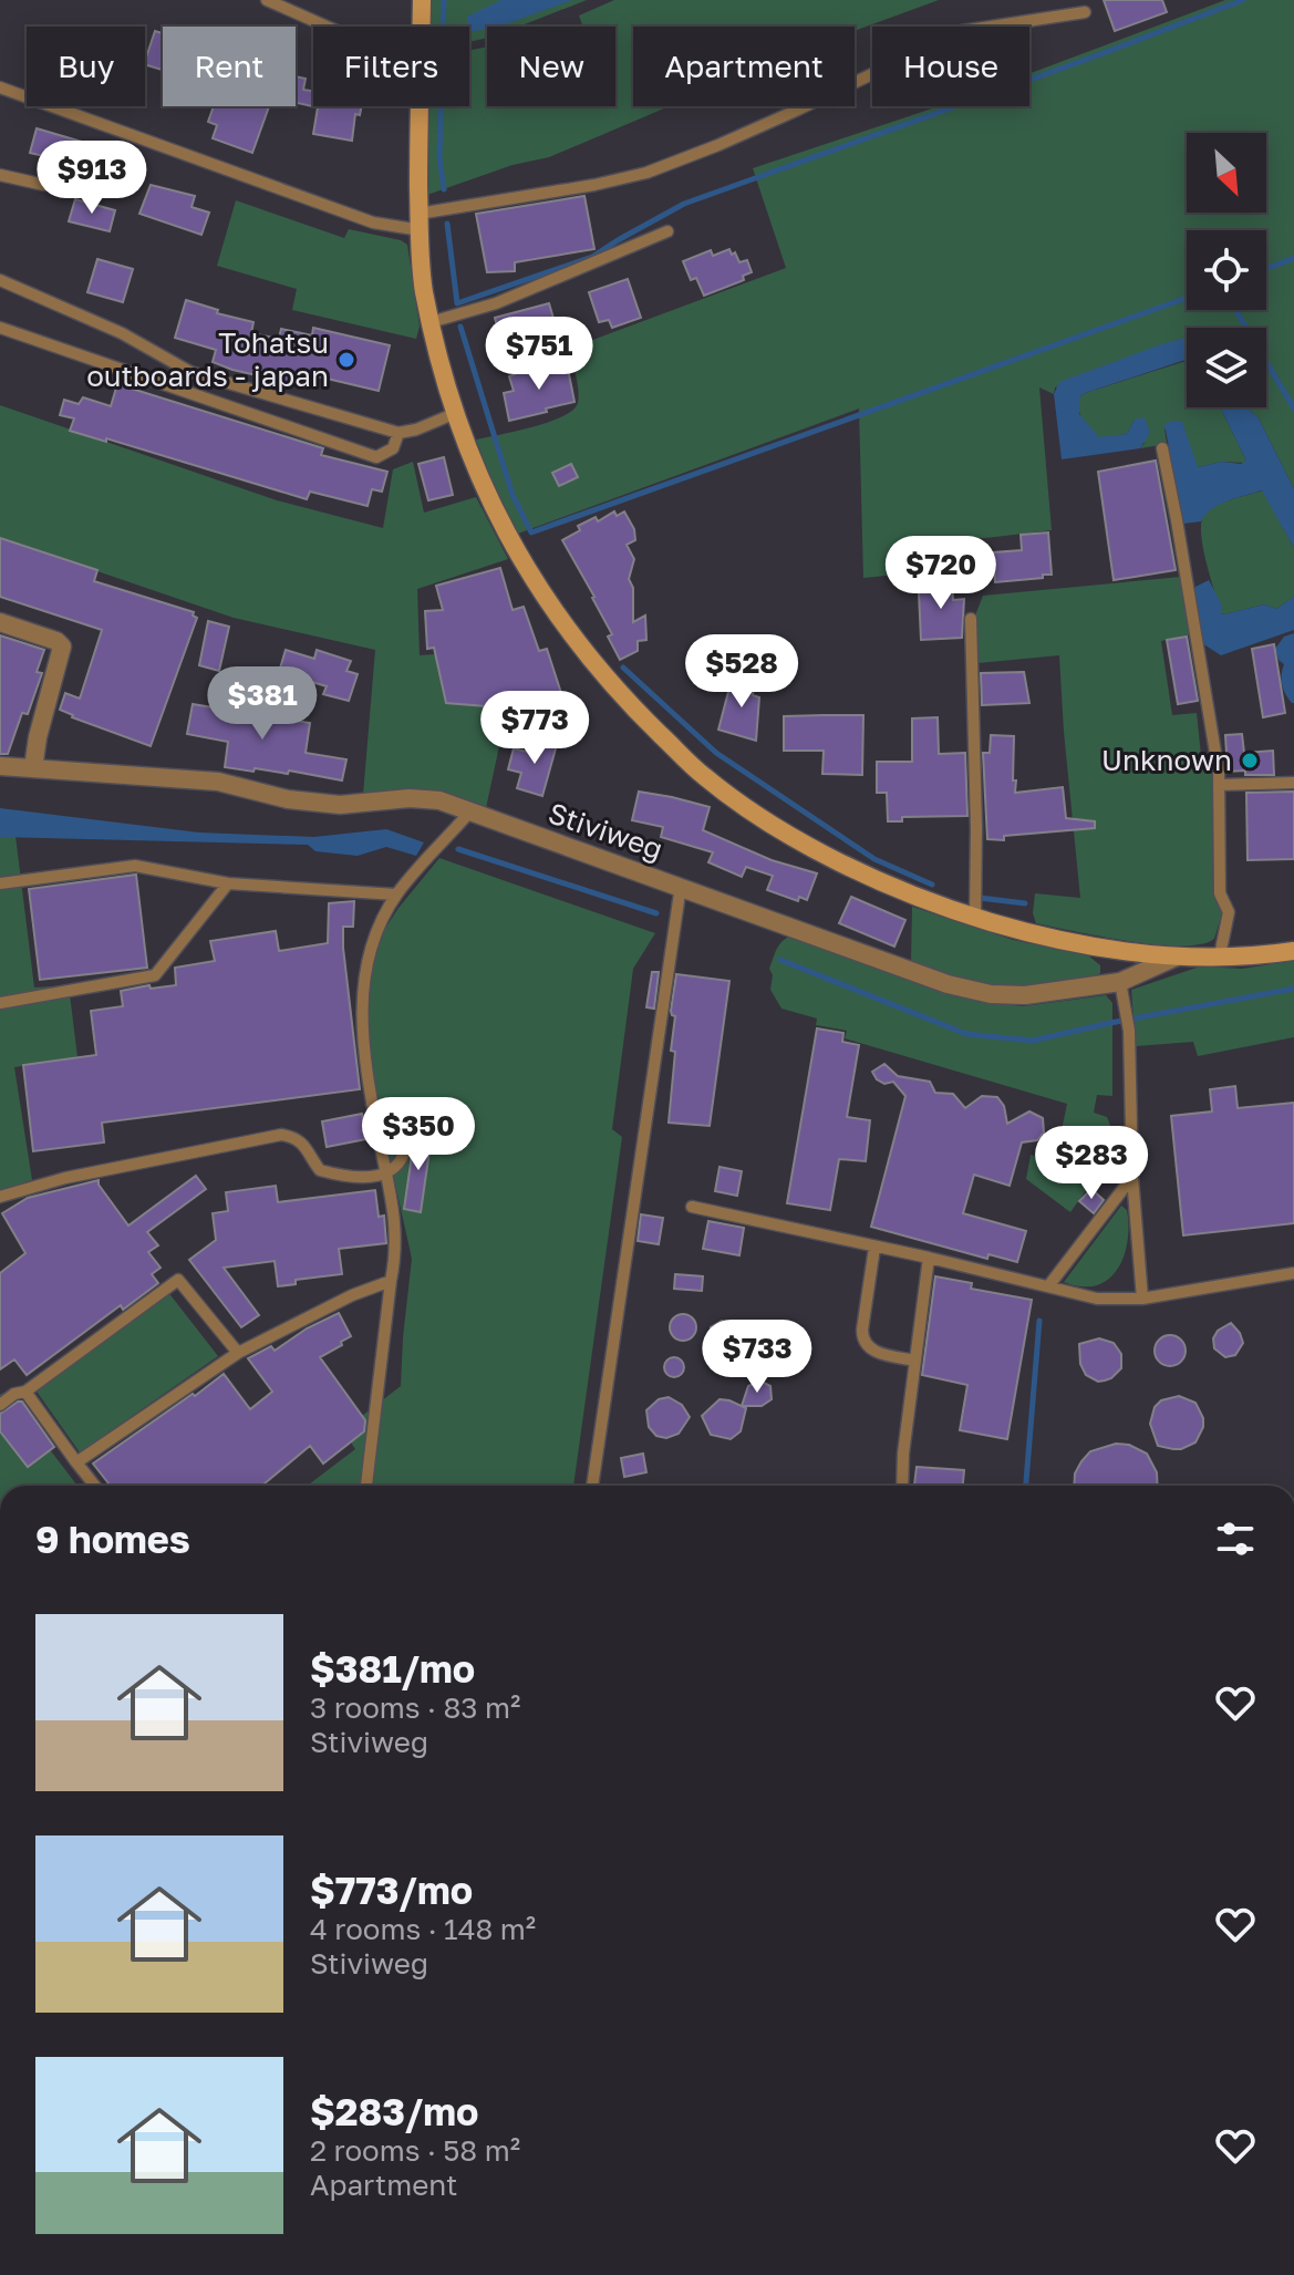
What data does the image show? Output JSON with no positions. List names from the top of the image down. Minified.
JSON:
{"streets":{"street":["Stiviweg"]},"places":["Tohatsu outboards - japan","Unknown"],"north":"bottom right","page":{"chip":["Buy","Rent","Filters","New","Apartment","House"],"price":["$913","$751","$720","$528","$381","$773","$350","$283","$733"],"heading":"9 homes","list":[{"name":"$381/mo","note":"3 rooms · 83 m² · Stiviweg"},{"name":"$773/mo","note":"4 rooms · 148 m² · Stiviweg"},{"name":"$283/mo","note":"2 rooms · 58 m² · Apartment"}]}}
